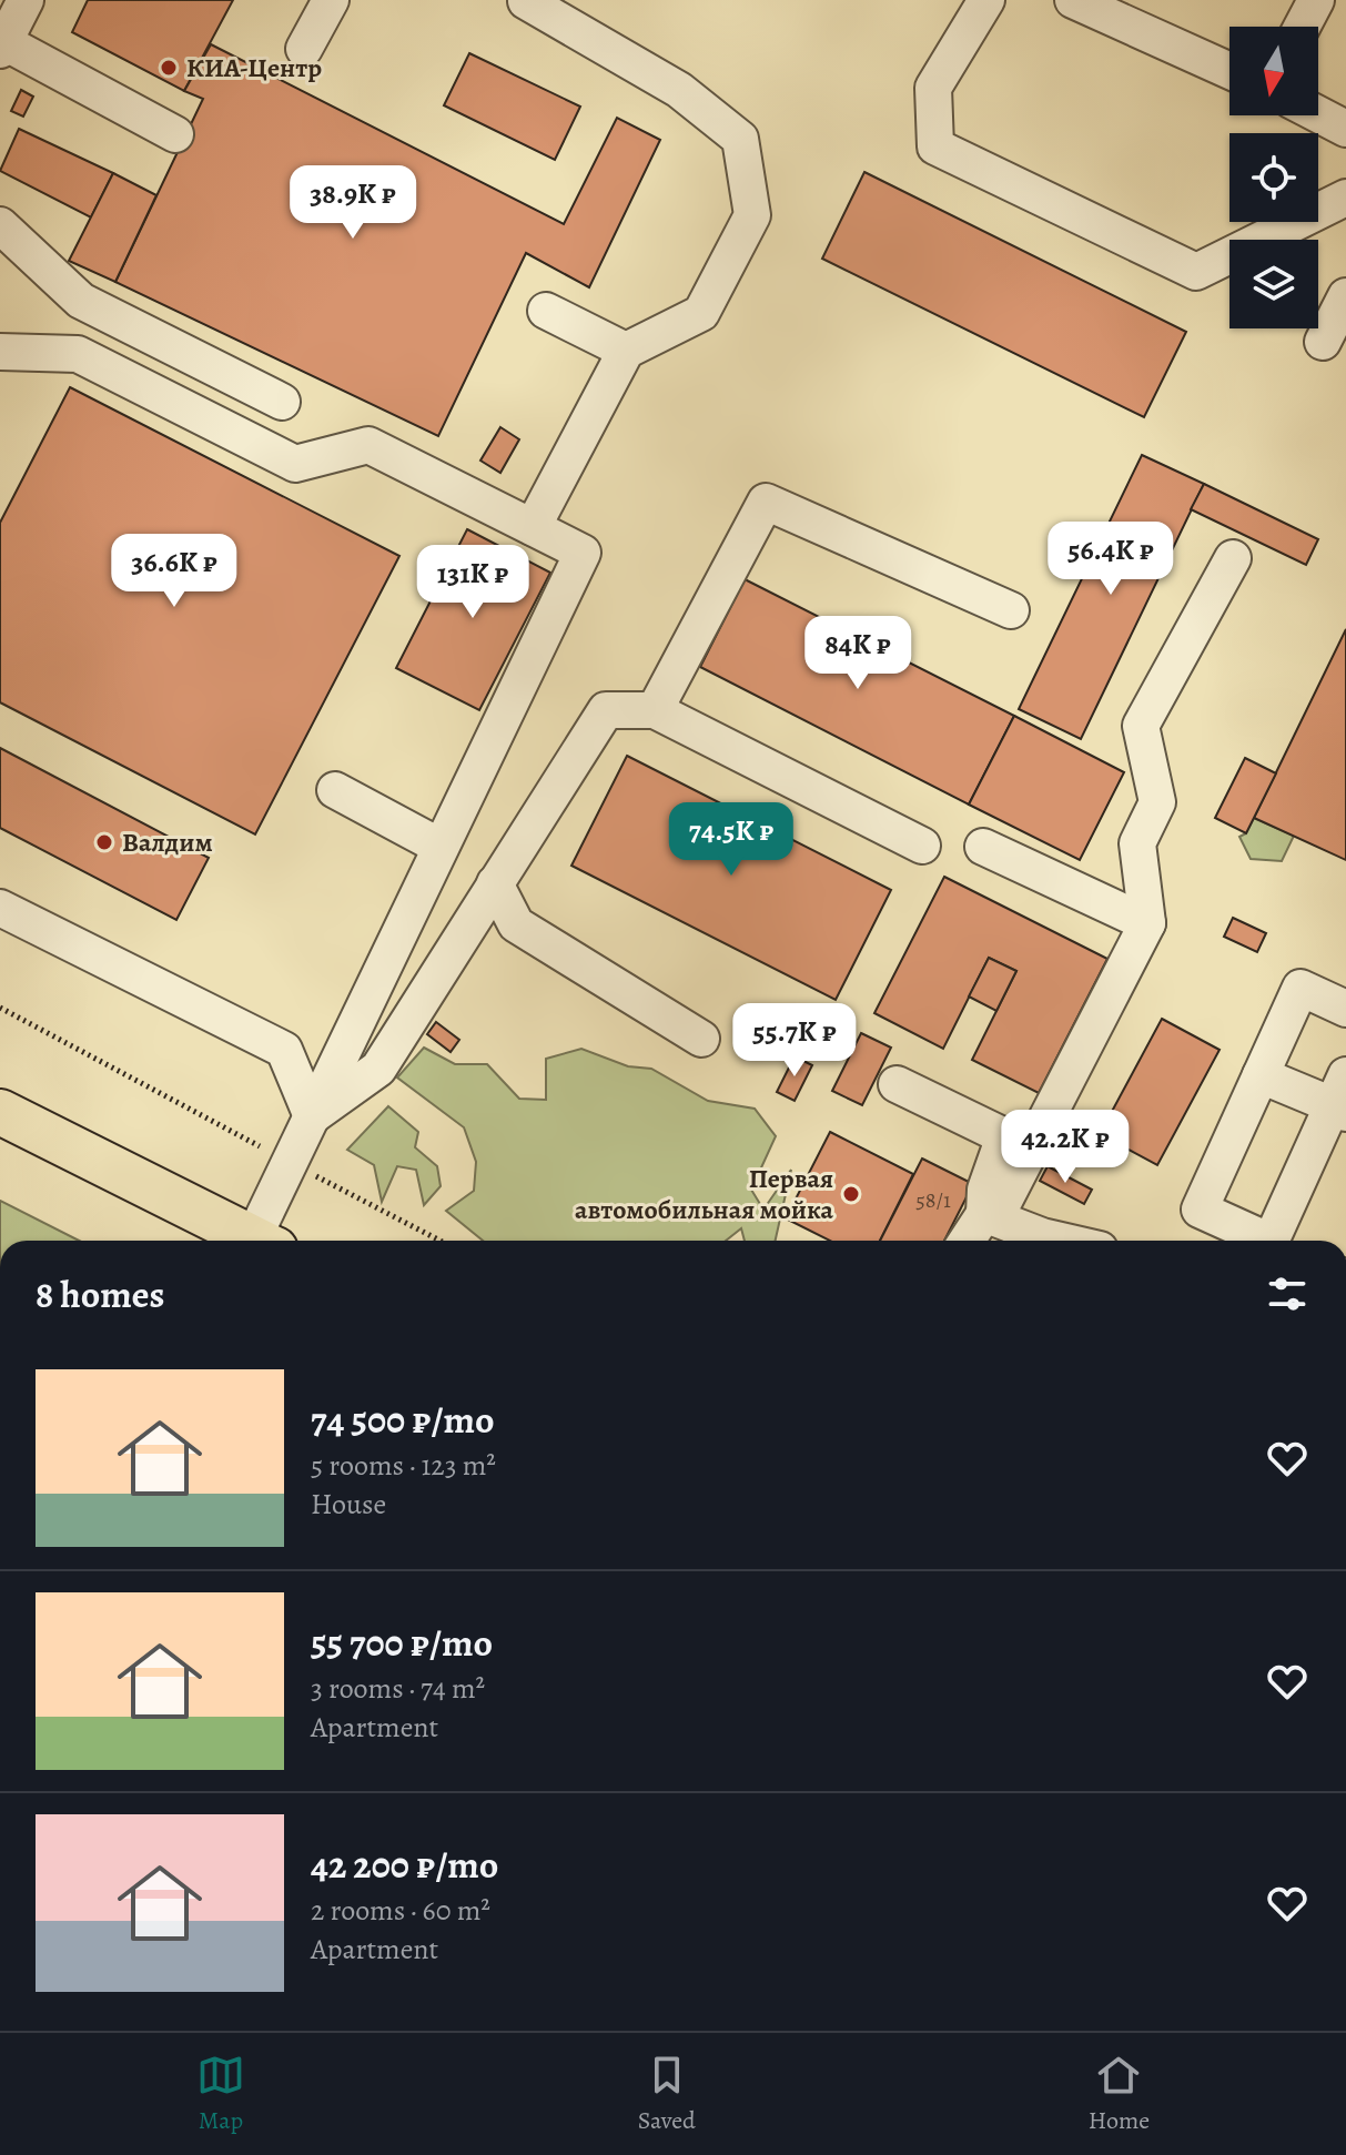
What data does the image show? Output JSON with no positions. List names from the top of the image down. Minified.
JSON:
{"places":["КИА-Центр","Валдим","Первая автомобильная мойка"],"house_numbers":["58/1"],"north":"bottom","page":{"price":["38.9K ₽","56.4K ₽","36.6K ₽","131K ₽","84K ₽","74.5K ₽","55.7K ₽","42.2K ₽"],"heading":"8 homes","list":[{"name":"74 500 ₽/mo","note":"5 rooms · 123 m² · House"},{"name":"55 700 ₽/mo","note":"3 rooms · 74 m² · Apartment"},{"name":"42 200 ₽/mo","note":"2 rooms · 60 m² · Apartment"}],"tabs":["Map","Saved","Home"]}}
